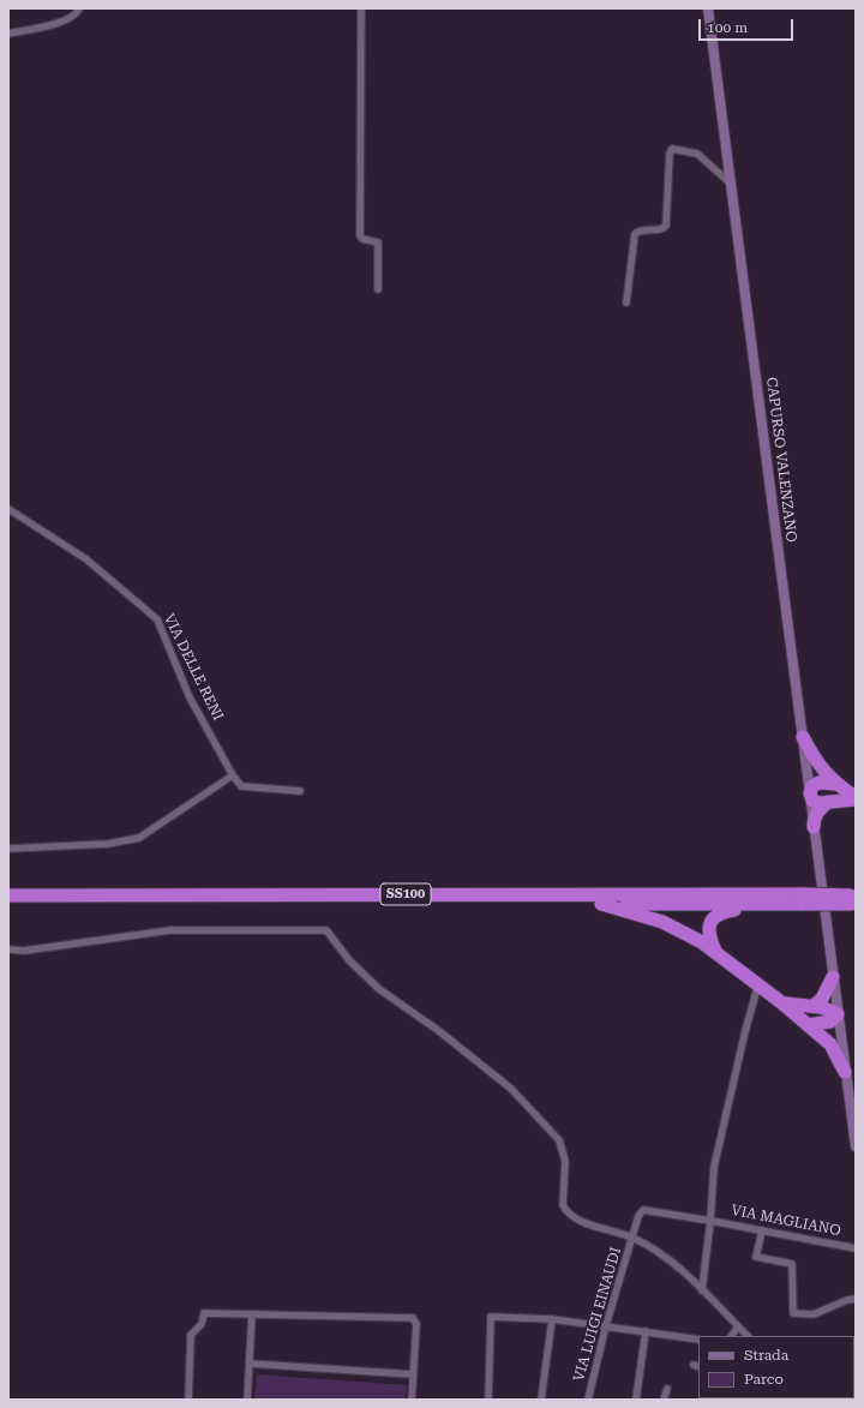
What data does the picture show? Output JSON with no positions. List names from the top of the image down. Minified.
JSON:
{"streets":{"highway":["SS100"],"street":["CAPURSO VALENZANO","VIA DELLE RENI","VIA MAGLIANO","VIA LUIGI EINAUDI"]},"crossings":[["CAPURSO VALENZANO","SS100"],["VIA MAGLIANO","VIA LUIGI EINAUDI"]],"legend":["Strada","Parco"],"scale_bar":"100 m"}
